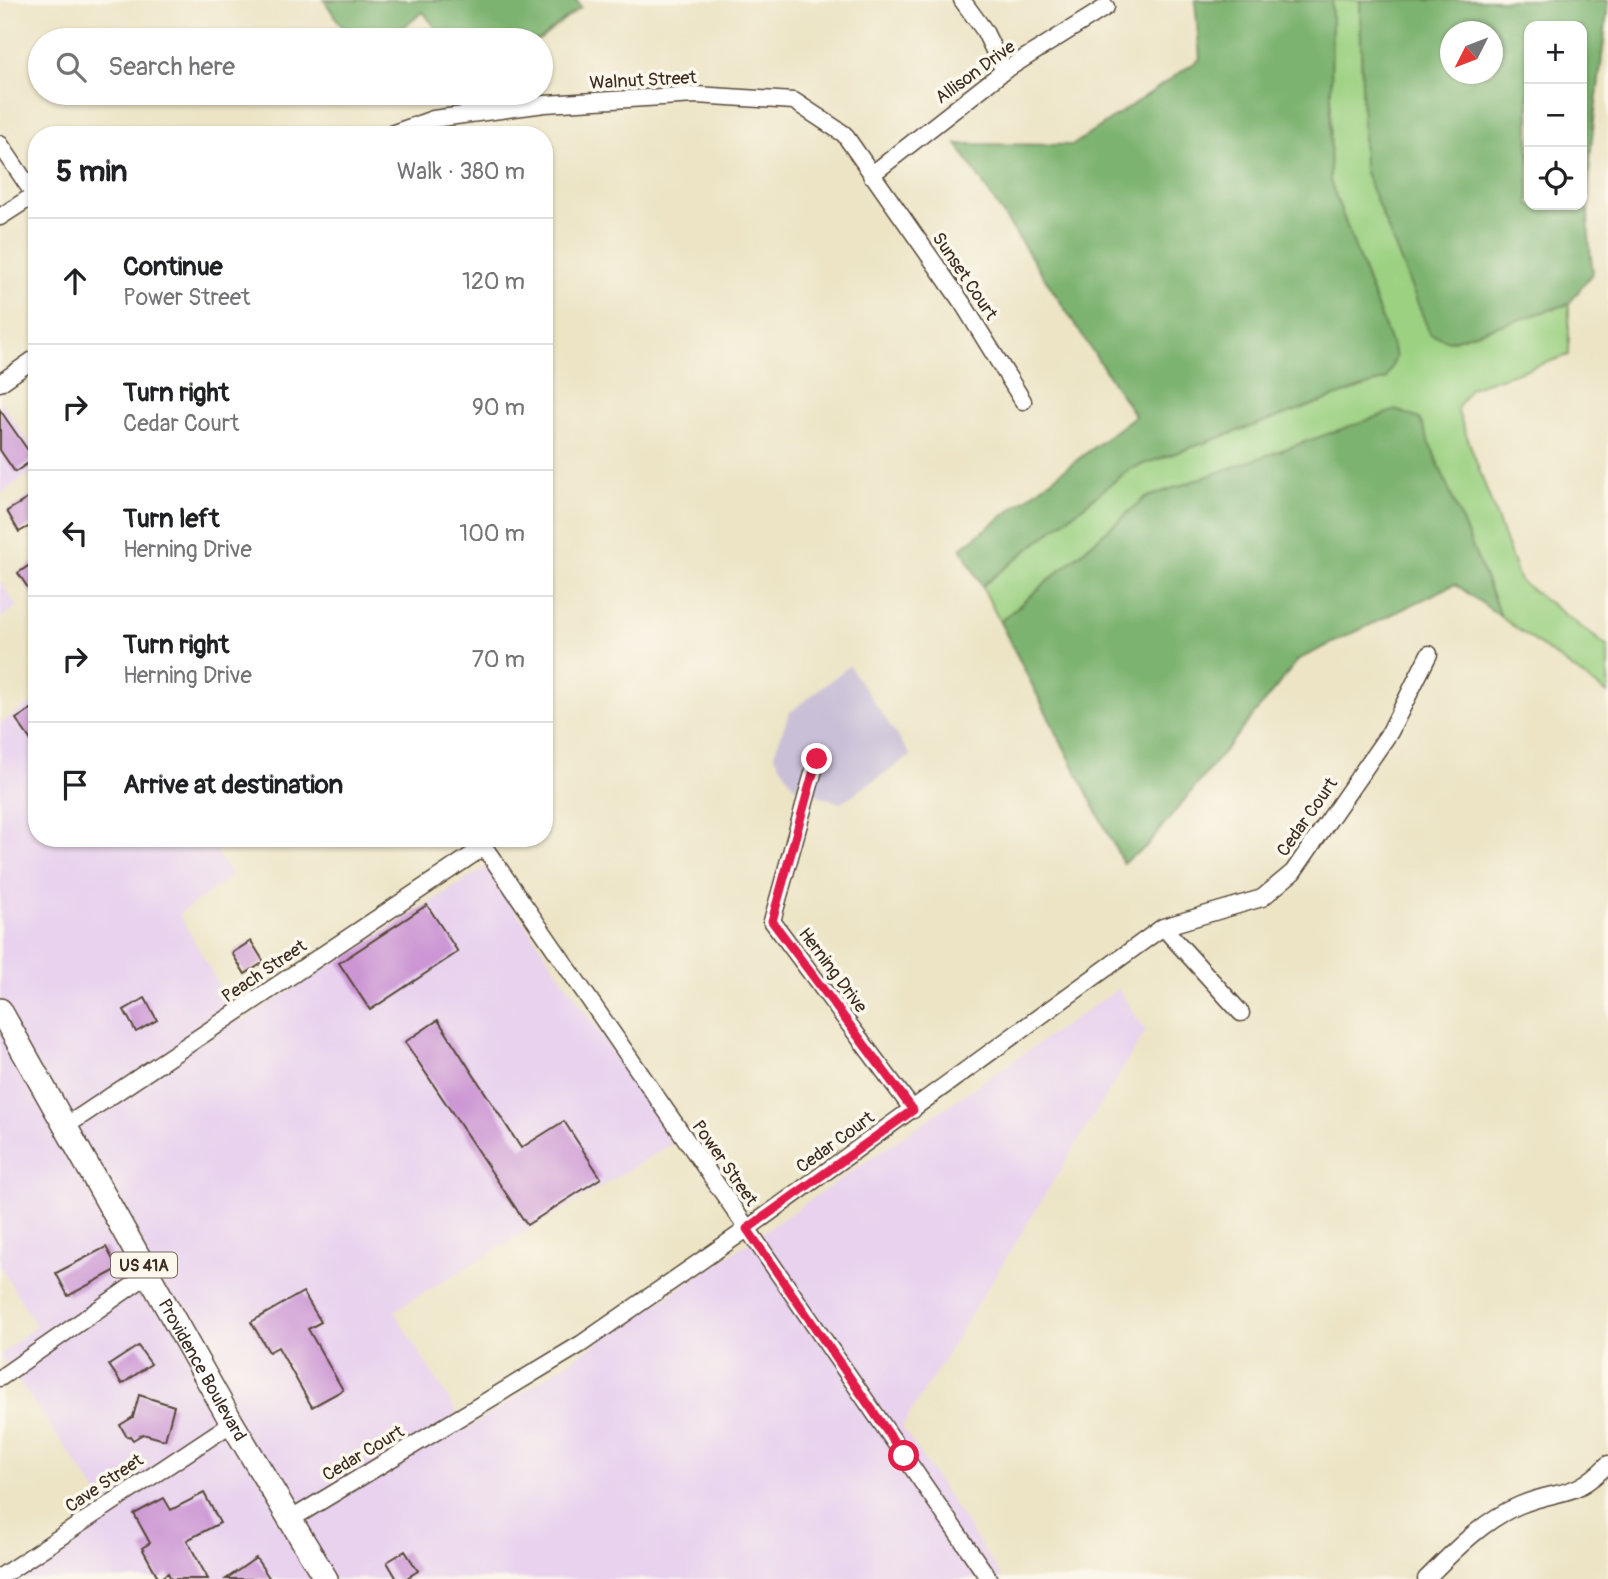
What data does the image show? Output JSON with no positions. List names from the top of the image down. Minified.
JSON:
{"streets":{"highway":["US 41A","Providence Boulevard"],"street":["Allison Drive","Walnut Street","Sunset Court","Cedar Court","Herning Drive","Peach Street","Power Street","Cave Street"]},"crossings":[["Allison Drive","Walnut Street"],["Allison Drive","Sunset Court"],["Walnut Street","Sunset Court"],["Cedar Court","Herning Drive"],["Cedar Court","Power Street"],["Cedar Court","Providence Boulevard"],["Peach Street","Providence Boulevard"],["Providence Boulevard","Cave Street"]],"north":"bottom left","page":{"map_buttons":["+","−"],"search":"Search here","heading":["5 min","Walk · 380 m"],"list":[["Continue","Power Street","120 m"],["Turn right","Cedar Court","90 m"],["Turn left","Herning Drive","100 m"],["Turn right","Herning Drive","70 m"],"Arrive at destination"]}}
